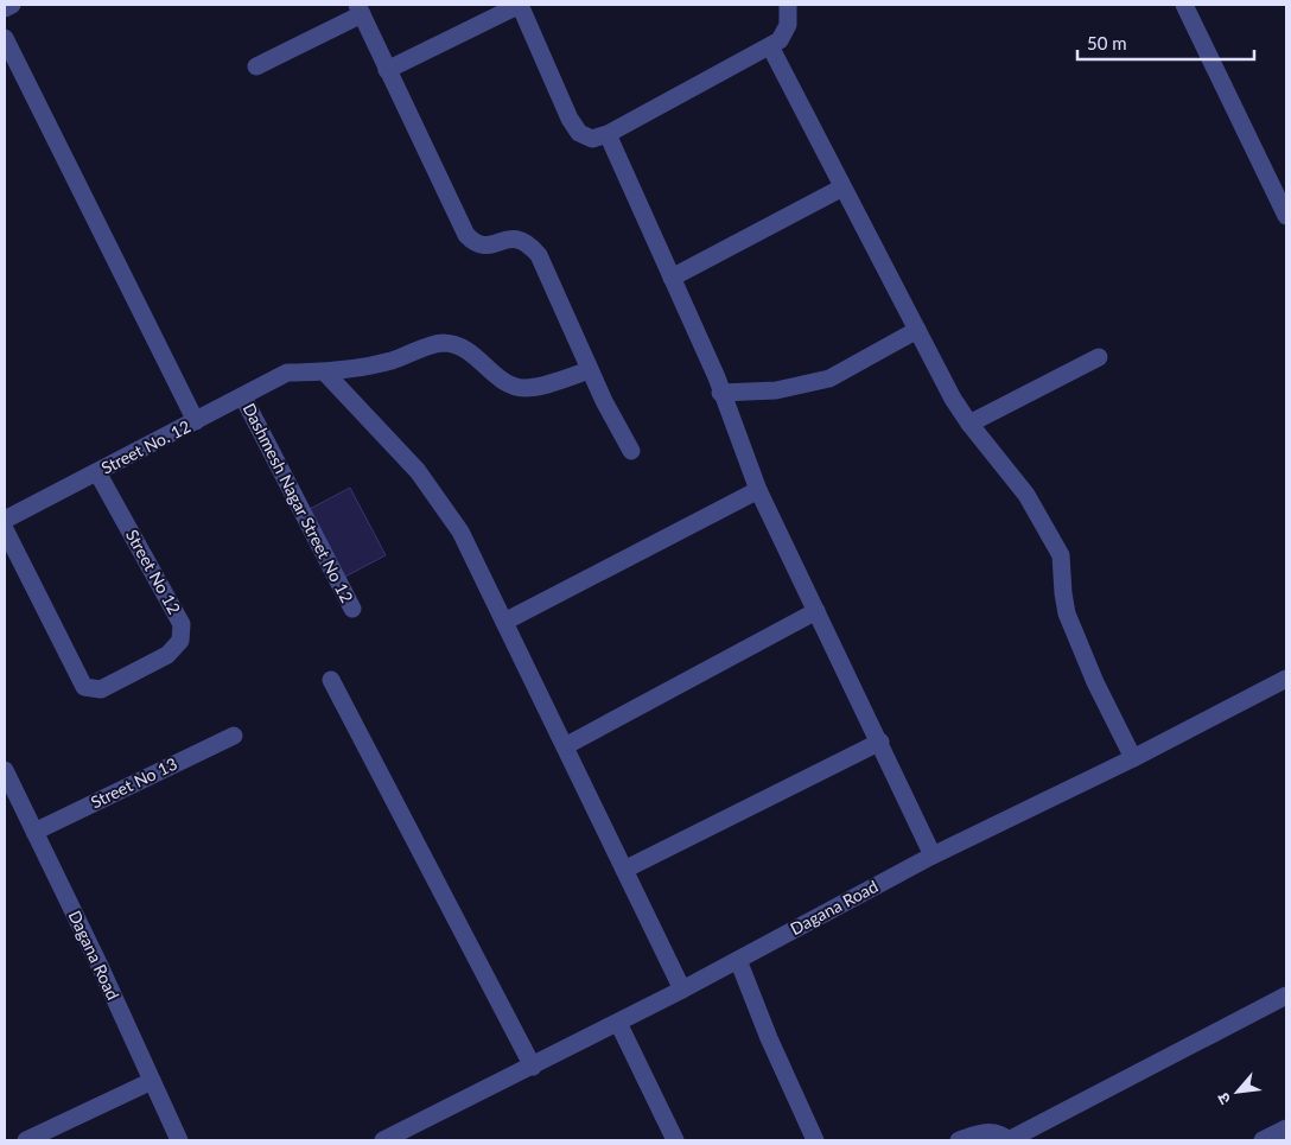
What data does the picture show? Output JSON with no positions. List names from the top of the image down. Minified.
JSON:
{"streets":{"street":["Street No. 12","Dashmesh Nagar Street No 12","Street No 12","Street No 13","Dagana Road"]},"crossings":[["Street No. 12","Dashmesh Nagar Street No 12"],["Street No. 12","Street No 12"],["Street No 13","Dagana Road"]],"scale_bar":"50 m","north":"bottom left"}
